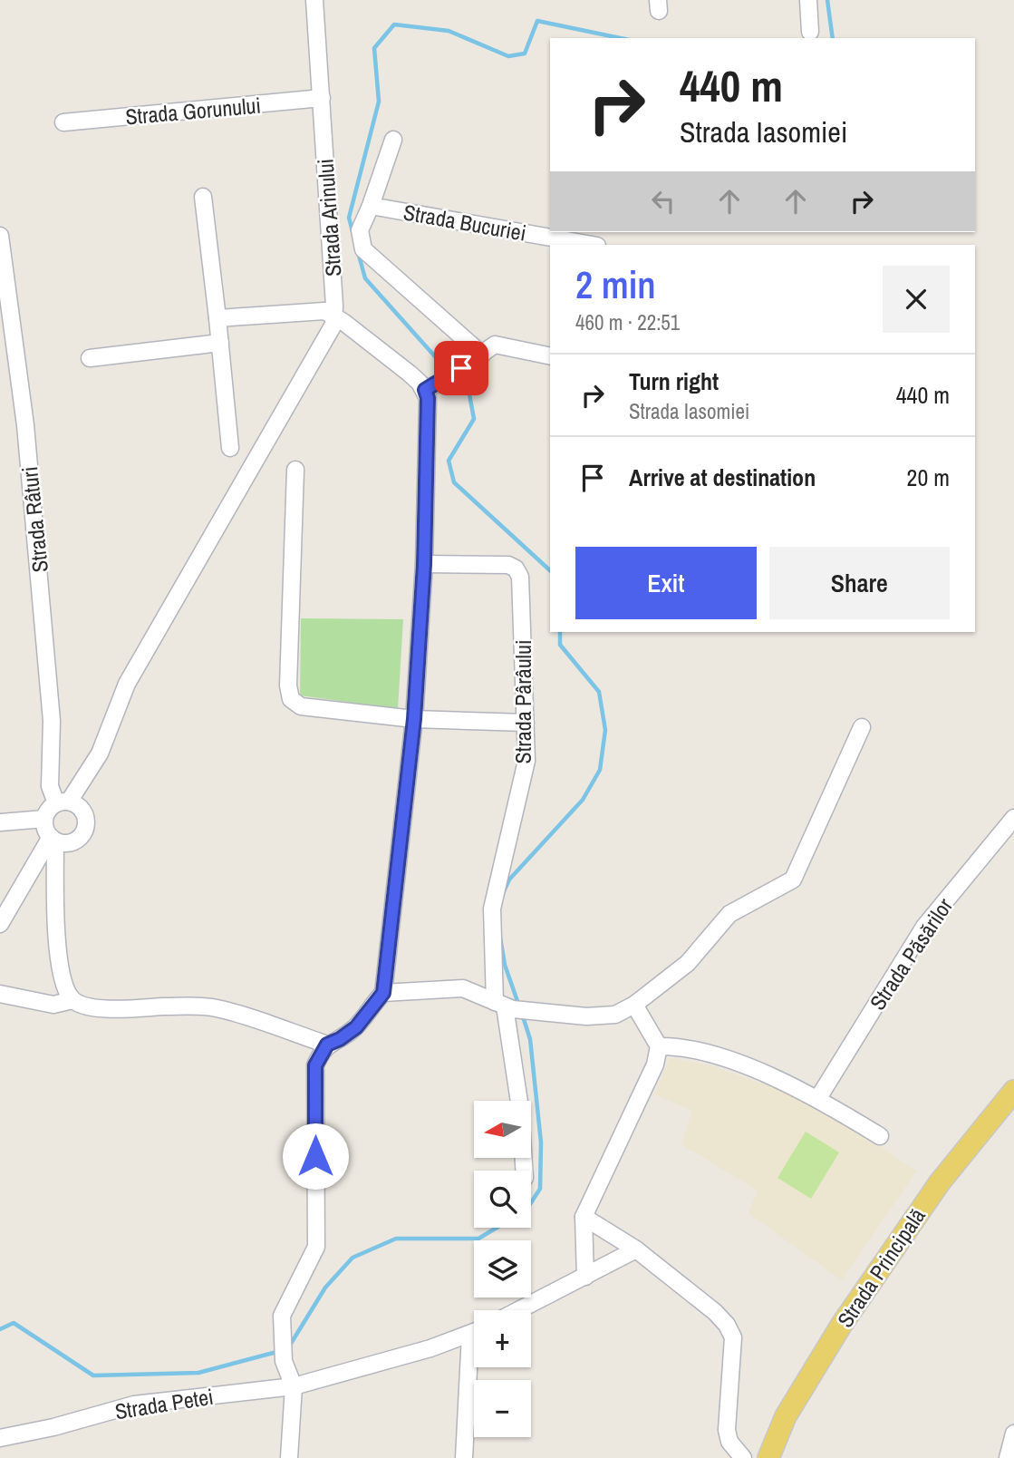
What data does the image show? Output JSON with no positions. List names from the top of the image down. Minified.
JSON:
{"streets":{"main road":["Strada Principală"],"street":["Strada Gorunului","Strada Arinului","Strada Bucuriei","Strada Râturi","Strada Pârâului","Strada Păsărilor","Strada Petei"]},"crossings":[["Strada Gorunului","Strada Arinului"]],"north":"left","page":{"turn":["440 m","Strada Iasomiei"],"heading":["2 min","460 m · 22:51"],"list":[{"name":"Turn right","note":"Strada Iasomiei","value":"440 m"},{"name":"Arrive at destination","value":"20 m"}],"buttons":["Exit","Share"],"map_buttons":["+","−"]}}
